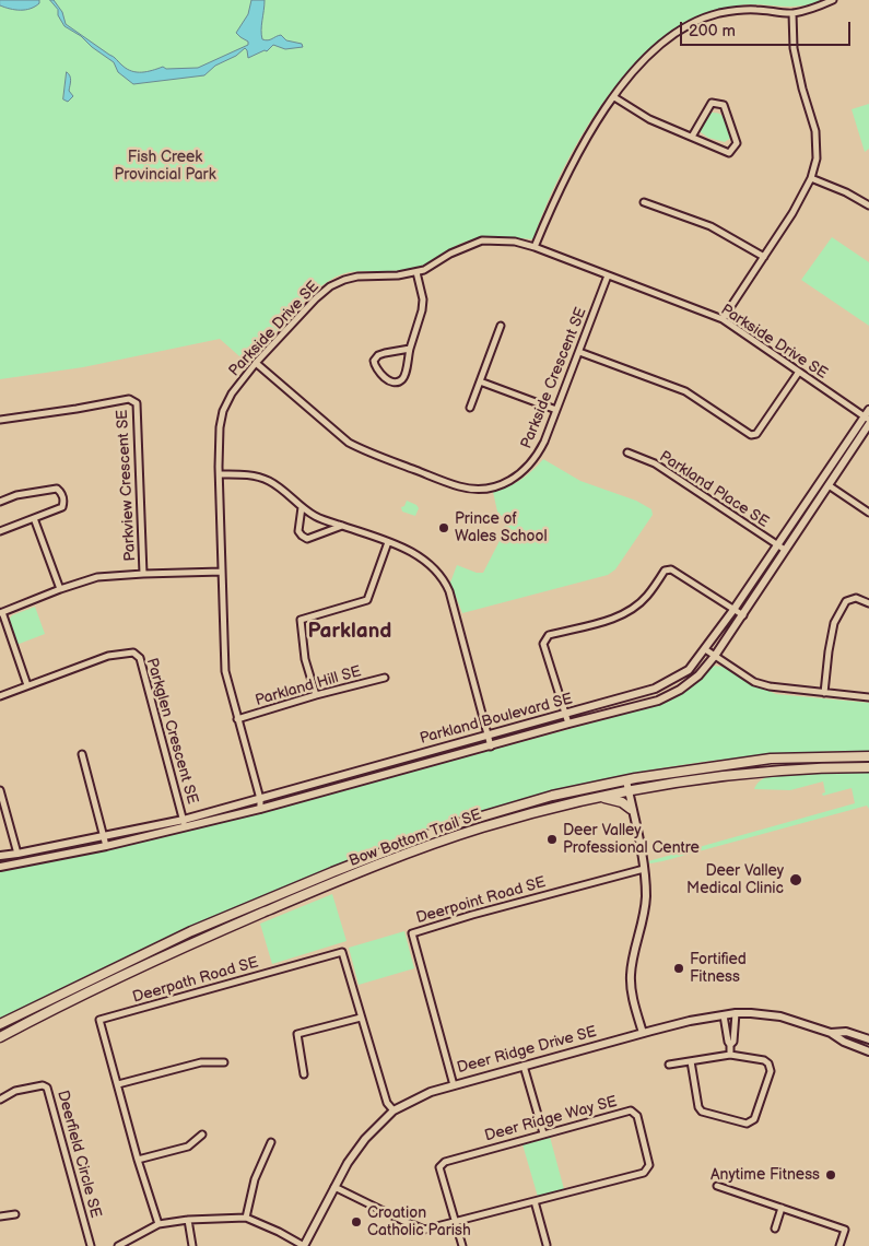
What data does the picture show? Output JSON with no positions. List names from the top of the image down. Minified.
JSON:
{"streets":{"main road":["Bow Bottom Trail SE"],"street":["Parkside Drive SE","Parkside Crescent SE","Parkview Crescent SE","Parkland Place SE","Parkland Hill SE","Parkland Boulevard SE","Parkglen Crescent SE","Deerpoint Road SE","Deerpath Road SE","Deer Ridge Drive SE","Deer Ridge Way SE","Deerfield Circle SE"]},"crossings":[["Parkside Drive SE","Parkside Crescent SE"],["Parkside Drive SE","Parkland Hill SE"],["Parkside Drive SE","Parkland Boulevard SE"],["Parkland Place SE","Parkland Boulevard SE"],["Parkland Boulevard SE","Parkglen Crescent SE"],["Deerpoint Road SE","Deer Ridge Drive SE"],["Deerpath Road SE","Deer Ridge Drive SE"],["Deer Ridge Drive SE","Deer Ridge Way SE"]],"districts":["Parkland"],"parks":["Fish Creek Provincial Park"],"places":["Prince of Wales School","Deer Valley Professional Centre","Deer Valley Medical Clinic","Fortified Fitness","Anytime Fitness","Croation Catholic Parish"],"scale_bar":"200 m"}
